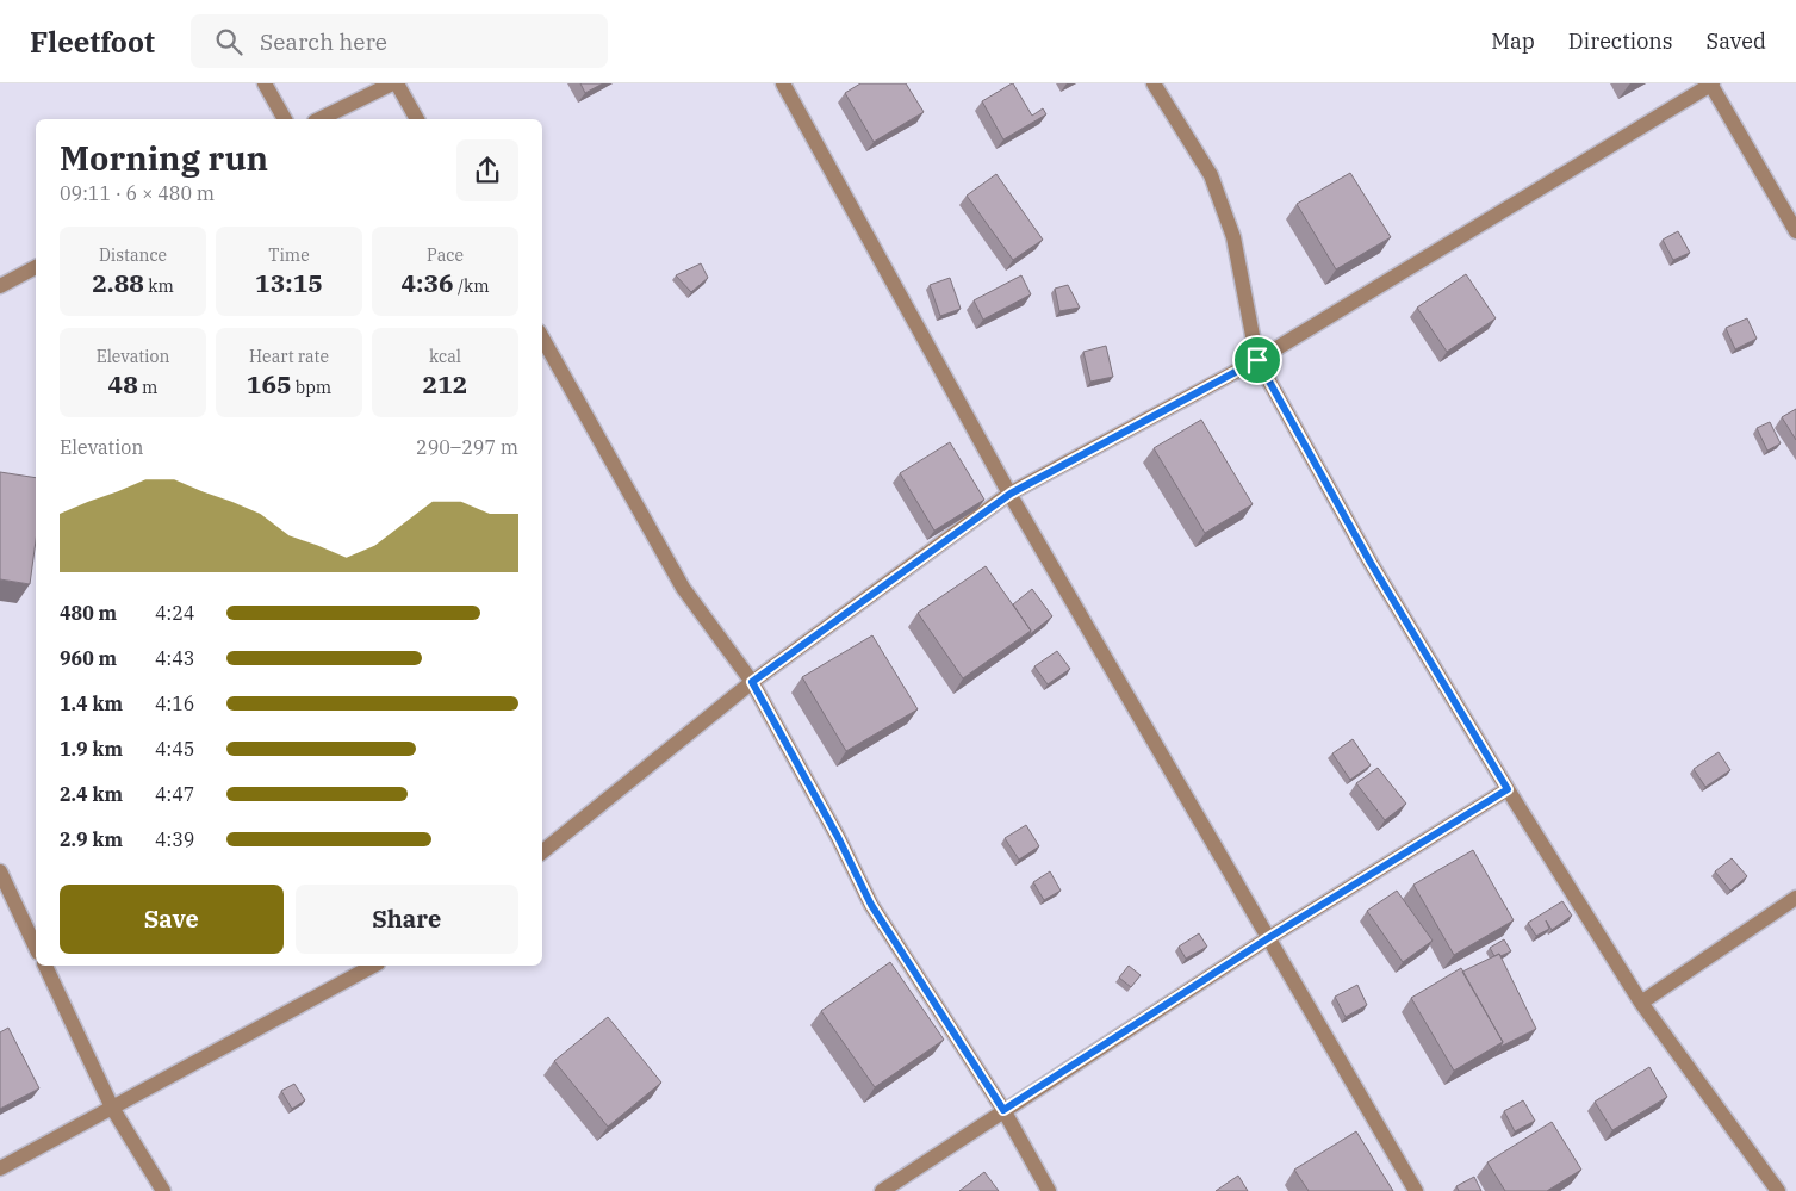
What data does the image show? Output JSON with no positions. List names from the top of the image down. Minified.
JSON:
{"page":{"header":"Fleetfoot","search":"Search here","nav":["Map","Directions","Saved"],"heading":["Morning run","09:11 · 6 × 480 m"],"stats":[["Distance","2.88 km"],["Time","13:15"],["Pace","4:36 /km"],["Elevation","48 m"],["Heart rate","165 bpm"],["kcal","212"]],"chart":["Elevation","290–297 m"],"list":[{"name":"480 m","note":"4:24"},{"name":"960 m","note":"4:43"},{"name":"1.4 km","note":"4:16"},{"name":"1.9 km","note":"4:45"},{"name":"2.4 km","note":"4:47"},{"name":"2.9 km","note":"4:39"}],"buttons":["Save","Share"]}}
